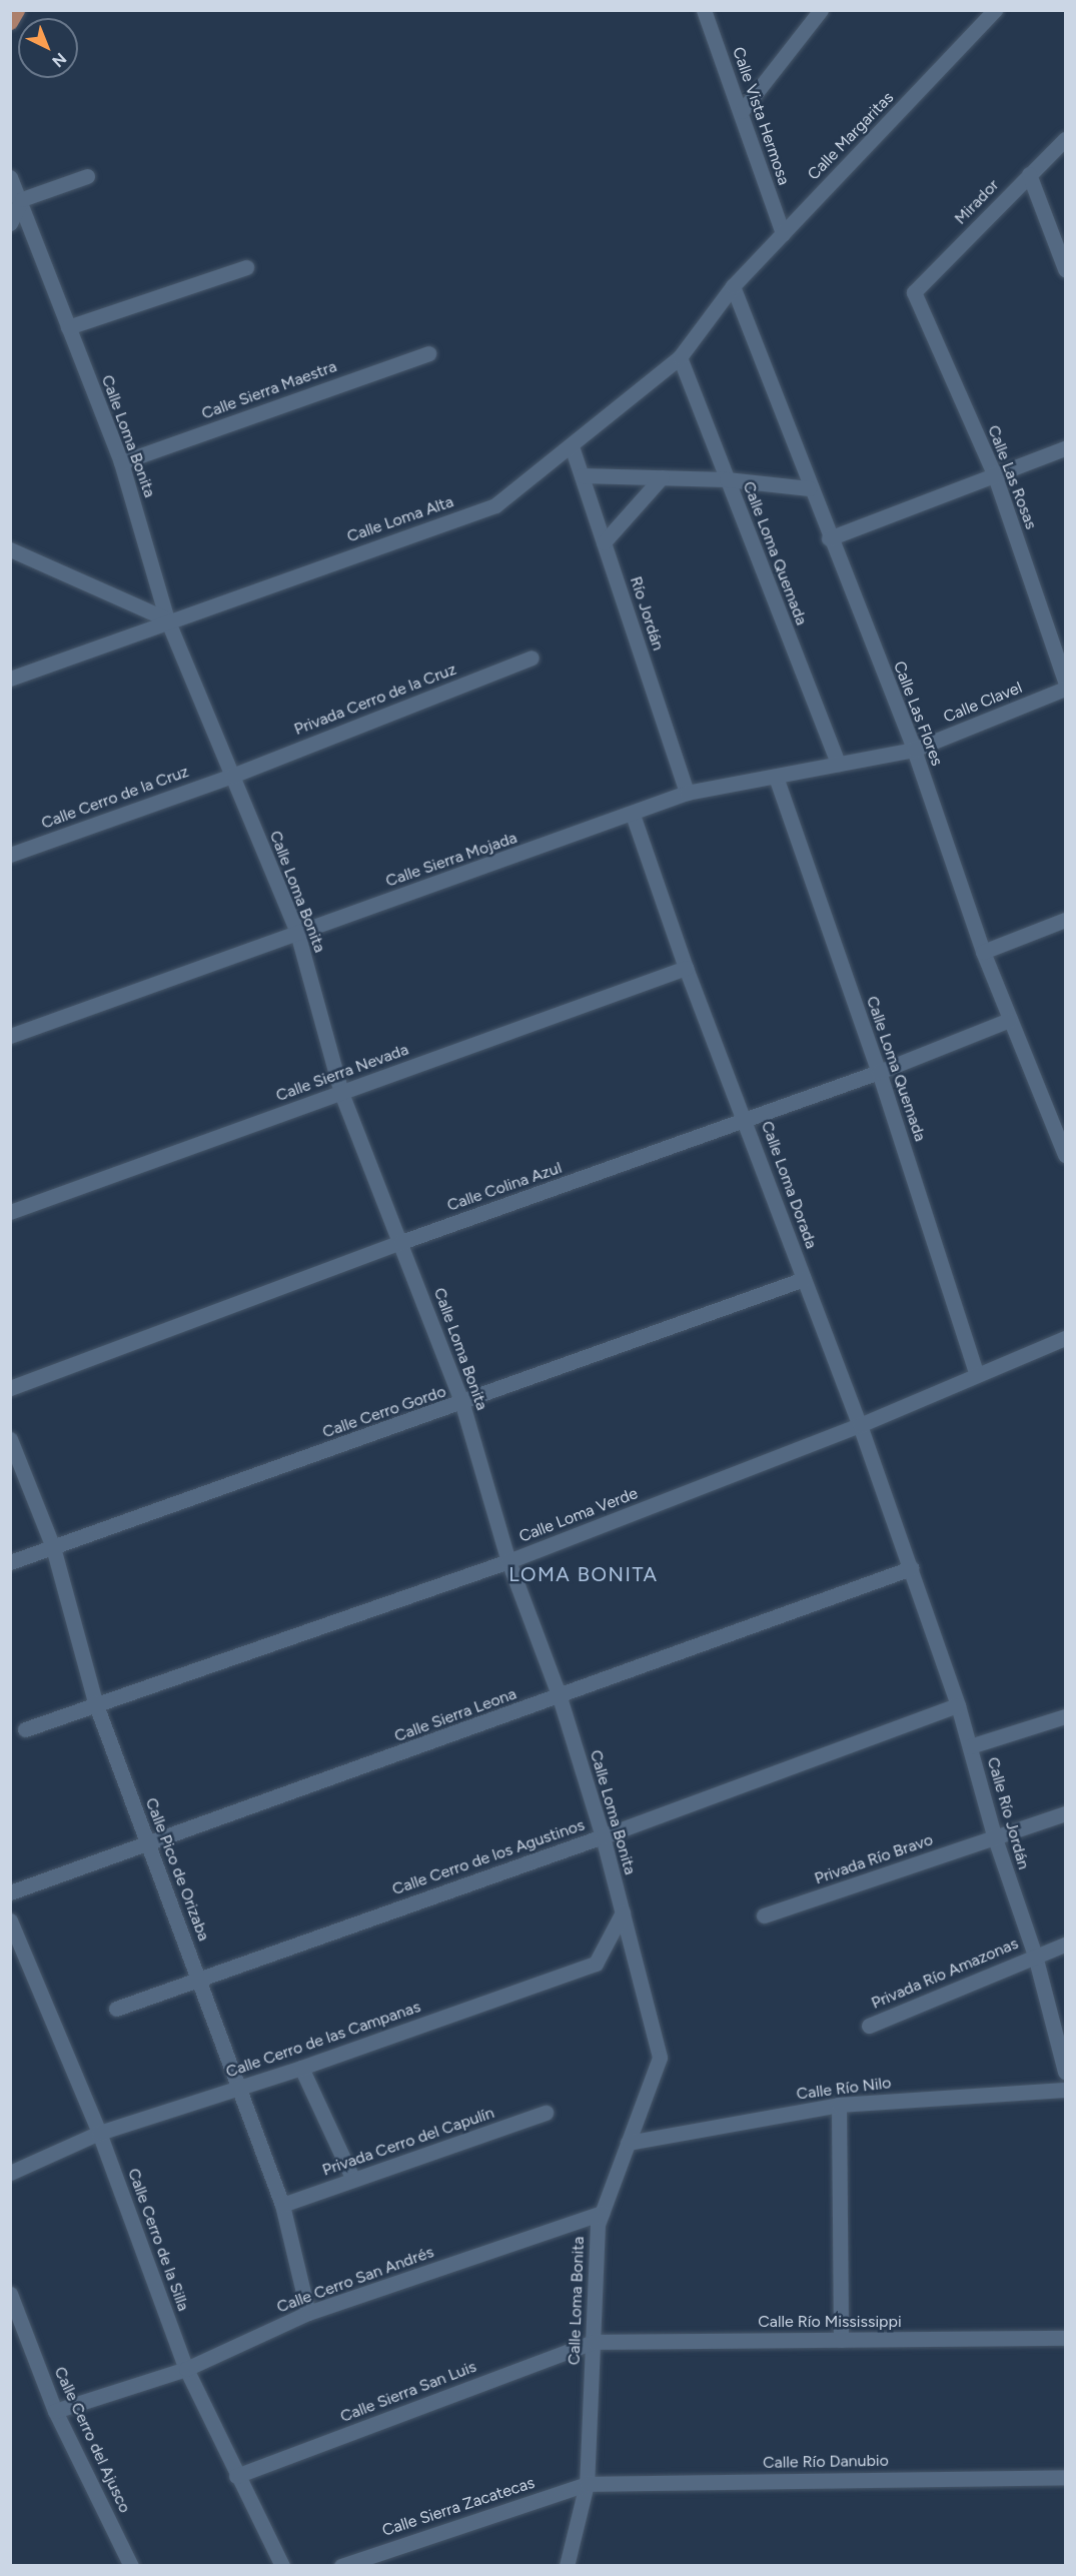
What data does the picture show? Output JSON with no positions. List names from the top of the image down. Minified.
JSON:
{"streets":{"street":["Calle Vista Hermosa","Calle Margaritas","Mirador","Calle Sierra Maestra","Calle Loma Bonita","Calle Las Rosas","Calle Loma Alta","Calle Loma Quemada","Río Jordán","Privada Cerro de la Cruz","Calle Clavel","Calle Las Flores","Calle Cerro de la Cruz","Calle Sierra Mojada","Calle Sierra Nevada","Calle Loma Dorada","Calle Colina Azul","Calle Cerro Gordo","Calle Loma Verde","Calle Sierra Leona","Calle Río Jordán","Calle Cerro de los Agustinos","Privada Río Bravo","Calle Pico de Orizaba","Privada Río Amazonas","Calle Cerro de las Campanas","Calle Río Nilo","Privada Cerro del Capulín","Calle Cerro de la Silla","Calle Cerro San Andrés","Calle Río Mississippi","Calle Sierra San Luis","Calle Cerro del Ajusco","Calle Río Danubio","Calle Sierra Zacatecas"]},"crossings":[["Calle Vista Hermosa","Calle Margaritas"],["Calle Margaritas","Calle Loma Alta"],["Calle Margaritas","Calle Las Flores"],["Mirador","Calle Las Rosas"],["Calle Sierra Maestra","Calle Loma Bonita"],["Calle Loma Bonita","Calle Loma Alta"],["Calle Loma Bonita","Privada Cerro de la Cruz"],["Calle Loma Bonita","Calle Cerro de la Cruz"],["Calle Loma Bonita","Calle Sierra Mojada"],["Calle Loma Bonita","Calle Sierra Nevada"],["Calle Loma Bonita","Calle Colina Azul"],["Calle Loma Bonita","Calle Cerro Gordo"],["Calle Loma Bonita","Calle Loma Verde"],["Calle Loma Bonita","Calle Sierra Leona"],["Calle Loma Bonita","Calle Cerro de los Agustinos"],["Calle Loma Bonita","Calle Cerro de las Campanas"],["Calle Loma Bonita","Calle Río Nilo"],["Calle Loma Bonita","Calle Cerro San Andrés"],["Calle Loma Bonita","Calle Río Mississippi"],["Calle Loma Bonita","Calle Sierra San Luis"],["Calle Loma Bonita","Calle Río Danubio"],["Calle Loma Bonita","Calle Sierra Zacatecas"],["Calle Loma Alta","Calle Loma Quemada"],["Calle Loma Alta","Río Jordán"],["Calle Loma Alta","Calle Las Flores"],["Calle Loma Quemada","Calle Sierra Mojada"],["Calle Loma Quemada","Calle Colina Azul"],["Calle Loma Quemada","Calle Loma Verde"],["Río Jordán","Calle Sierra Mojada"],["Privada Cerro de la Cruz","Calle Cerro de la Cruz"],["Calle Clavel","Calle Las Flores"],["Calle Clavel","Calle Sierra Mojada"],["Calle Las Flores","Calle Sierra Mojada"],["Calle Las Flores","Calle Colina Azul"],["Calle Sierra Mojada","Calle Loma Dorada"],["Calle Sierra Nevada","Calle Loma Dorada"],["Calle Loma Dorada","Calle Colina Azul"],["Calle Loma Dorada","Calle Cerro Gordo"],["Calle Loma Dorada","Calle Loma Verde"],["Calle Loma Dorada","Calle Sierra Leona"],["Calle Loma Dorada","Calle Río Jordán"],["Calle Cerro Gordo","Calle Pico de Orizaba"],["Calle Loma Verde","Calle Pico de Orizaba"],["Calle Sierra Leona","Calle Río Jordán"],["Calle Sierra Leona","Calle Pico de Orizaba"],["Calle Río Jordán","Calle Cerro de los Agustinos"],["Calle Río Jordán","Privada Río Bravo"],["Calle Río Jordán","Privada Río Amazonas"],["Calle Cerro de los Agustinos","Calle Pico de Orizaba"],["Calle Pico de Orizaba","Calle Cerro de las Campanas"],["Calle Pico de Orizaba","Privada Cerro del Capulín"],["Calle Pico de Orizaba","Calle Cerro San Andrés"],["Calle Cerro de las Campanas","Calle Cerro de la Silla"],["Calle Cerro de la Silla","Calle Cerro San Andrés"],["Calle Cerro de la Silla","Calle Sierra San Luis"],["Calle Cerro San Andrés","Calle Cerro del Ajusco"],["Calle Río Mississippi","Calle Sierra San Luis"],["Calle Río Danubio","Calle Sierra Zacatecas"]],"districts":["LOMA BONITA"],"north":"bottom right"}
